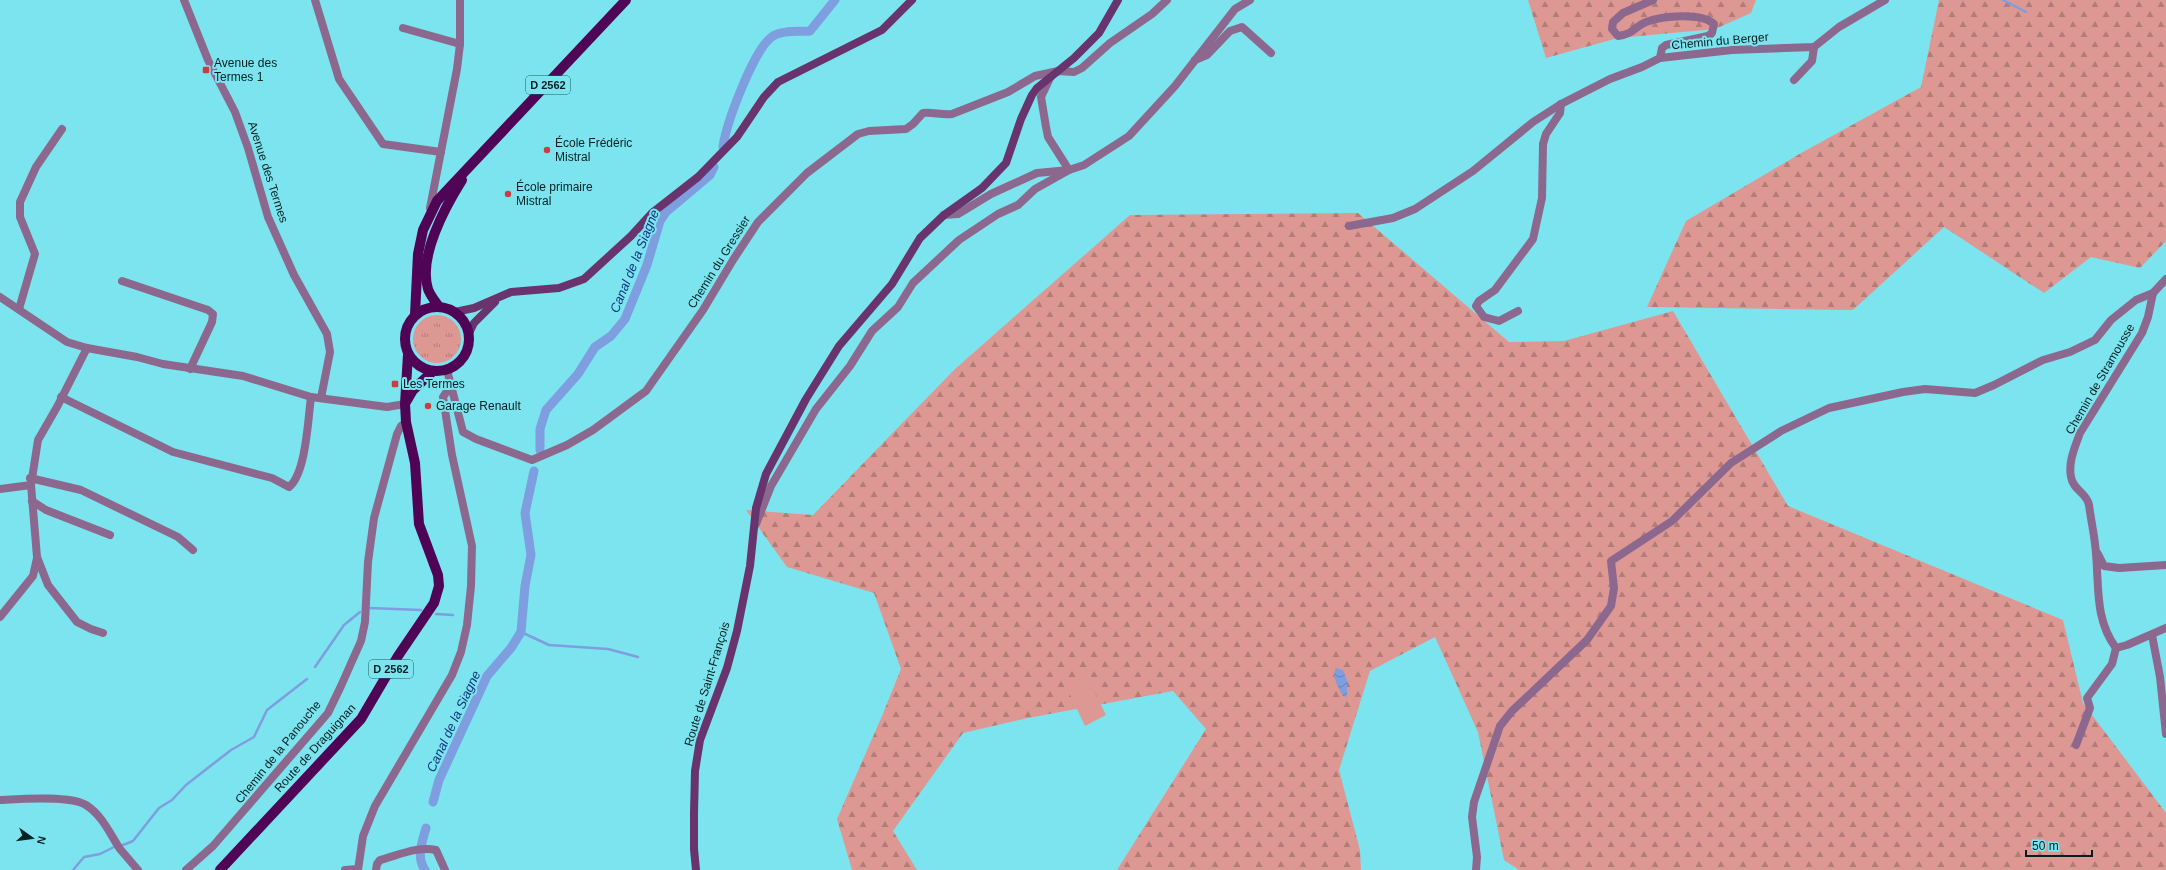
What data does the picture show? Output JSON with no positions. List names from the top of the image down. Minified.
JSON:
{"streets":{"main road":["D 2562","Route de Saint-François","Route de Draguignan"],"street":["Chemin du Berger","Avenue des Termes","Chemin du Gressier","Chemin de Stramousse","Chemin de la Panouche"]},"crossings":[["D 2562","Chemin du Gressier"],["D 2562","Route de Draguignan"],["Chemin du Gressier","Route de Saint-François"],["Chemin du Gressier","Route de Draguignan"],["Route de Draguignan","Chemin de la Panouche"]],"water":["Canal de la Siagne"],"places":{"transit":["Avenue des Termes 1","Les Termes"],"other":["École Frédéric Mistral","École primaire Mistral","Garage Renault"]},"scale_bar":"50 m","north":"right"}
